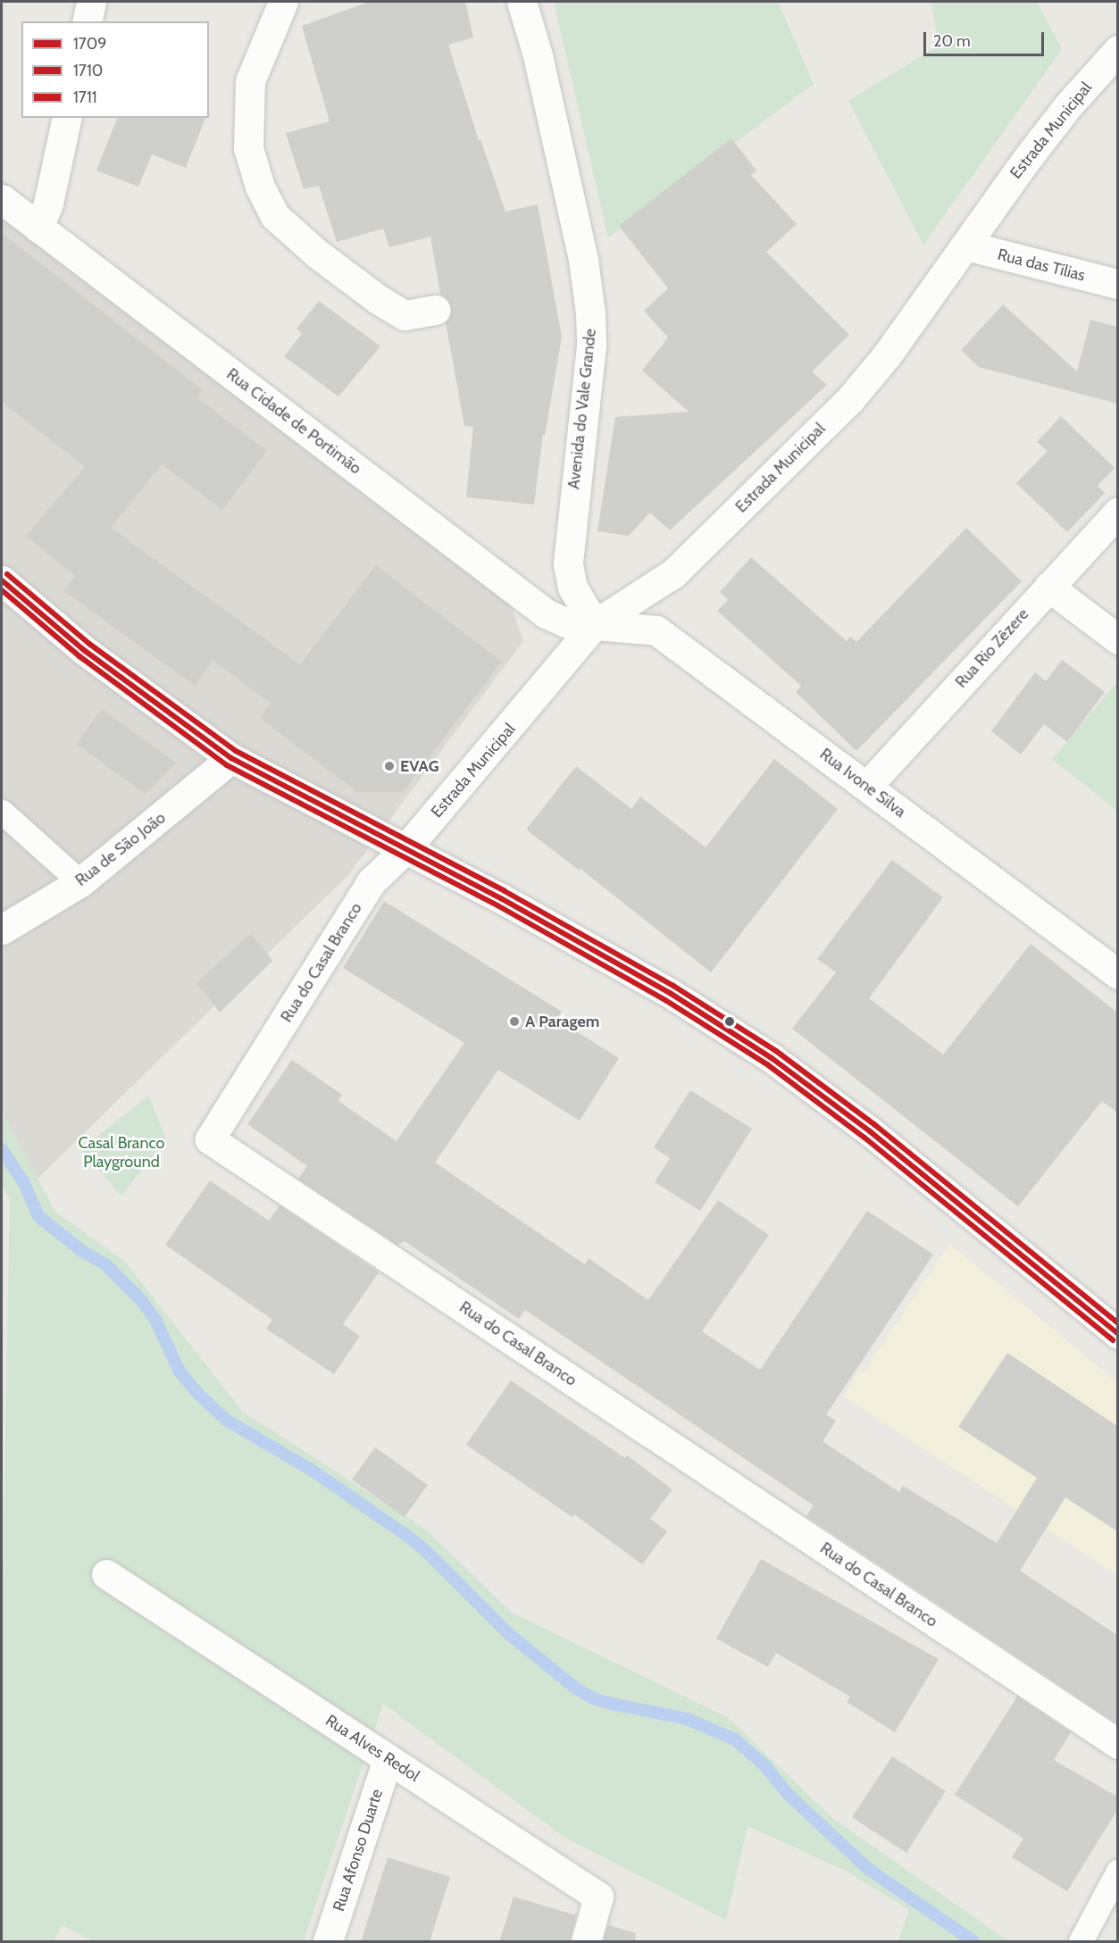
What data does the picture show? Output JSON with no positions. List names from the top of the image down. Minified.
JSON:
{"streets":{"street":["Estrada Municipal","Rua das Tílias","Avenida do Vale Grande","Rua Cidade de Portimão","Rua Rio Zêzere","Rua Ivone Silva","Rua de São João","Rua do Casal Branco","Rua Alves Redol","Rua Afonso Duarte"]},"crossings":[["Estrada Municipal","Rua das Tílias"],["Estrada Municipal","Avenida do Vale Grande"],["Estrada Municipal","Rua Cidade de Portimão"],["Estrada Municipal","Rua Ivone Silva"],["Estrada Municipal","Rua do Casal Branco"],["Avenida do Vale Grande","Rua Cidade de Portimão"],["Avenida do Vale Grande","Rua Ivone Silva"],["Rua Cidade de Portimão","Rua Ivone Silva"],["Rua Rio Zêzere","Rua Ivone Silva"],["Rua Alves Redol","Rua Afonso Duarte"]],"parks":["Casal Branco Playground"],"places":["EVAG","A Paragem"],"lines":["transit line 1711","transit line 1709","transit line 1710"],"legend":["1709","1710","1711"],"scale_bar":"20 m"}
